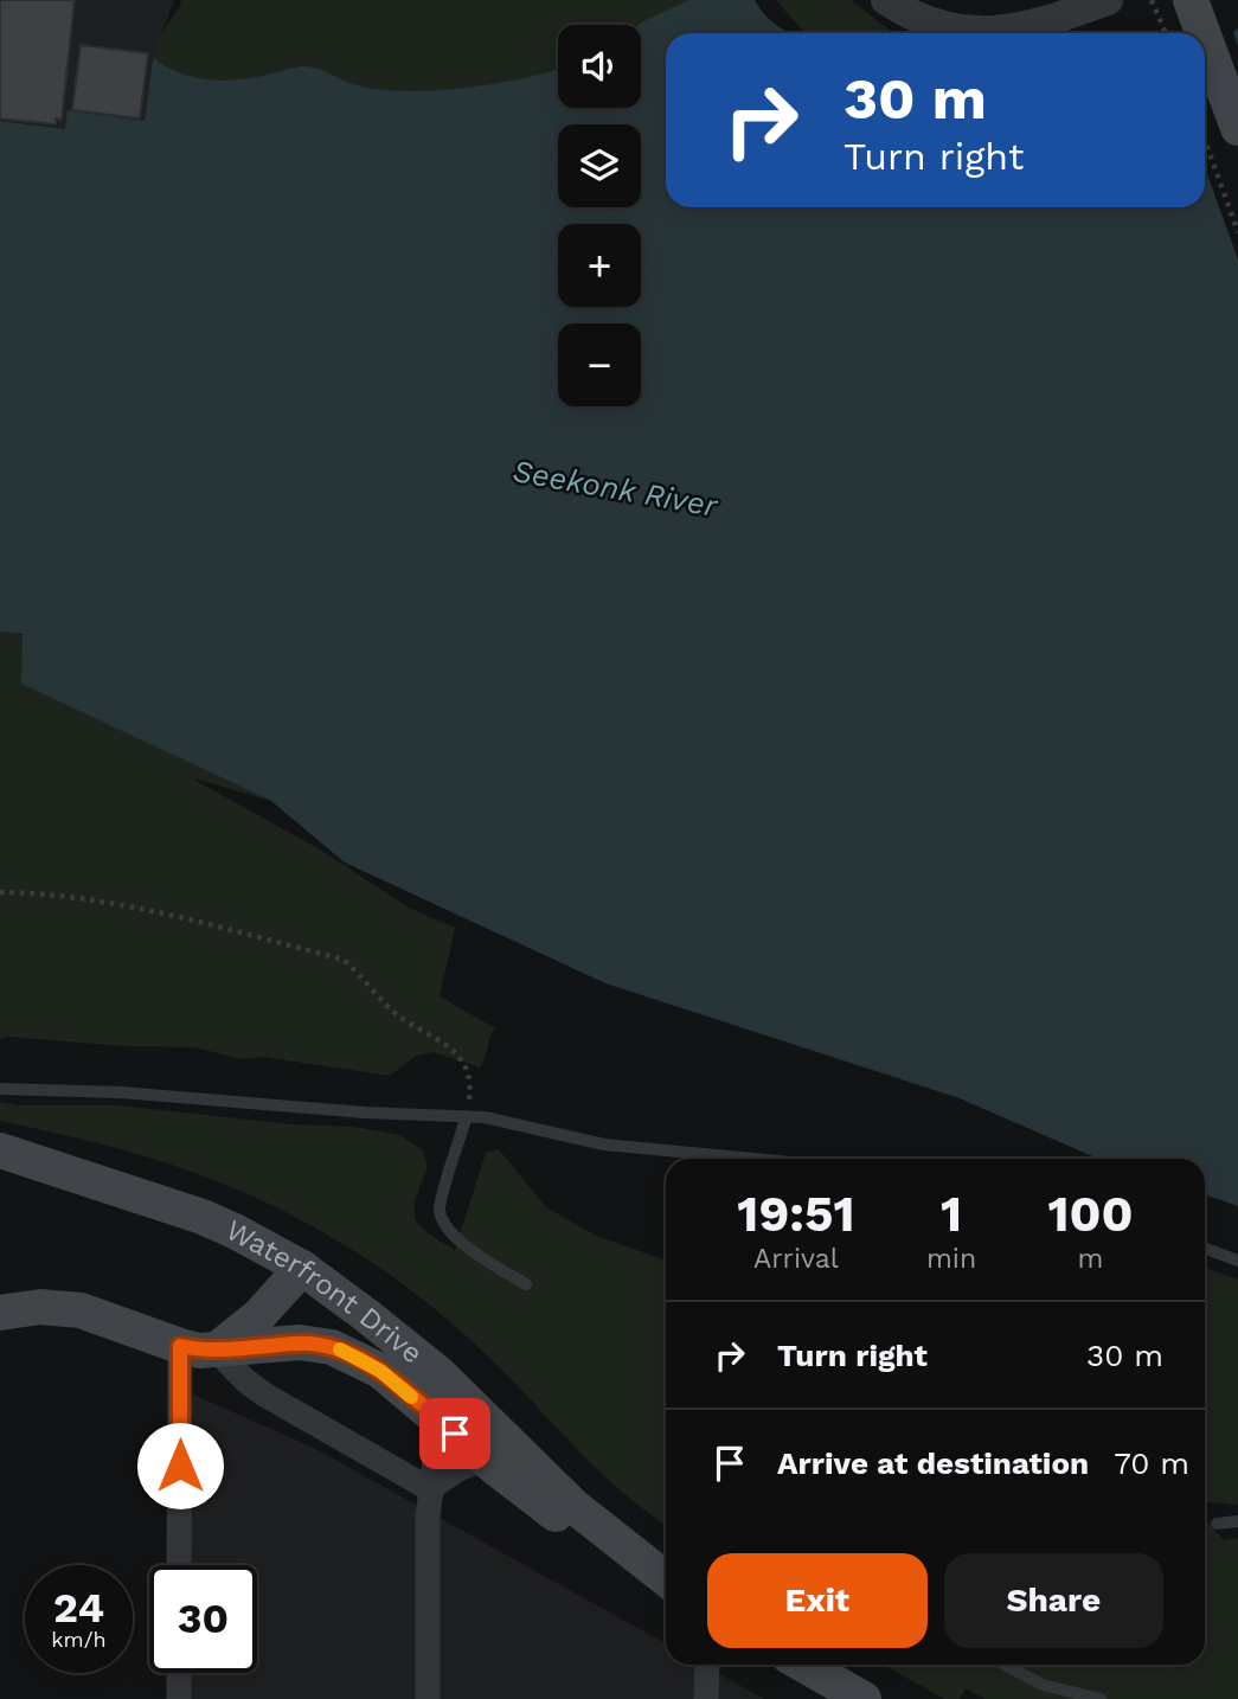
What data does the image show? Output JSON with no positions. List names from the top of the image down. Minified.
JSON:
{"streets":{"main road":["Waterfront Drive"]},"water":["Seekonk River"],"page":{"map_buttons":["+","−"],"turn":["30 m","Turn right"],"eta":["19:51","Arrival","1","min","100","m"],"list":[{"name":"Turn right","value":"30 m"},{"name":"Arrive at destination","value":"70 m"}],"buttons":["Exit","Share"],"speed":"24 km/h","limit":"30"}}
